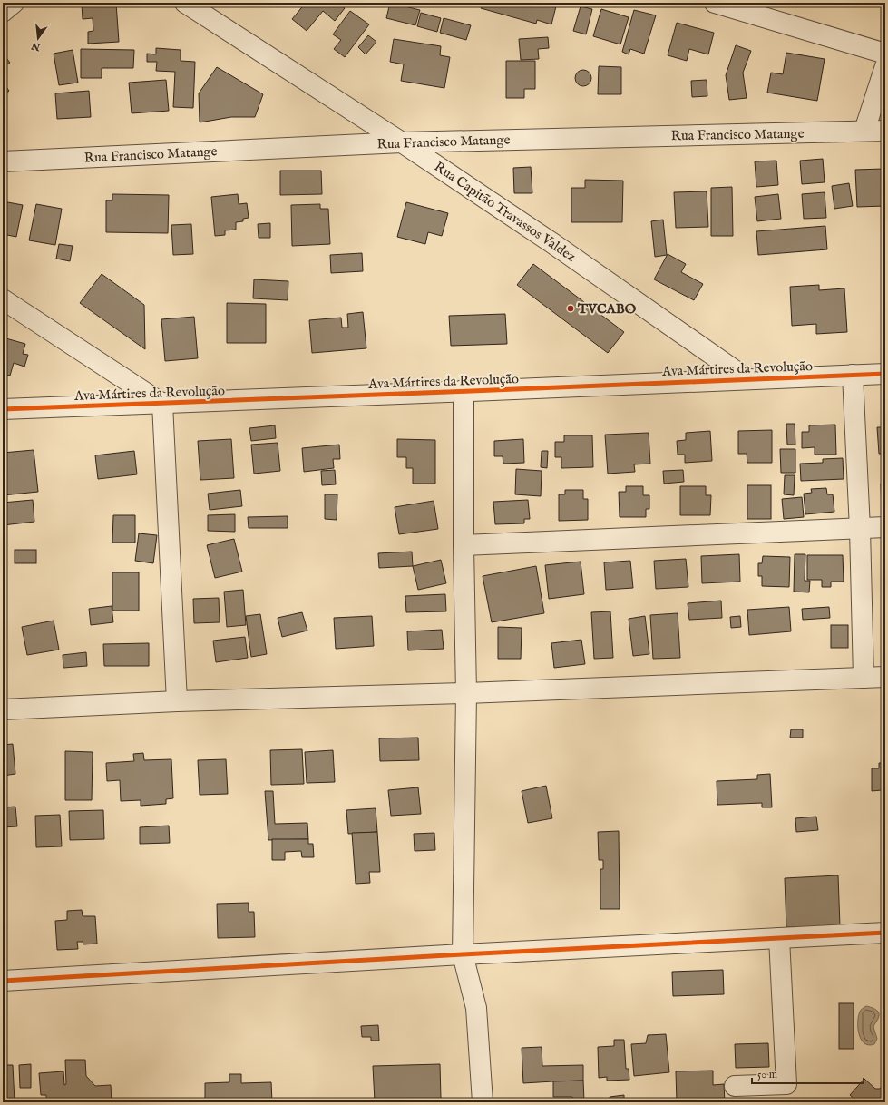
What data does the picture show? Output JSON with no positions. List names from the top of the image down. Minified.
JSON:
{"streets":{"street":["Rua Francisco Matange","Rua Capitão Travassos Valdez","Ava Mártires da Revolução"]},"crossings":[["Rua Francisco Matange","Rua Capitão Travassos Valdez"],["Rua Capitão Travassos Valdez","Ava Mártires da Revolução"]],"places":["TVCABO"],"scale_bar":"50 m","north":"bottom"}
